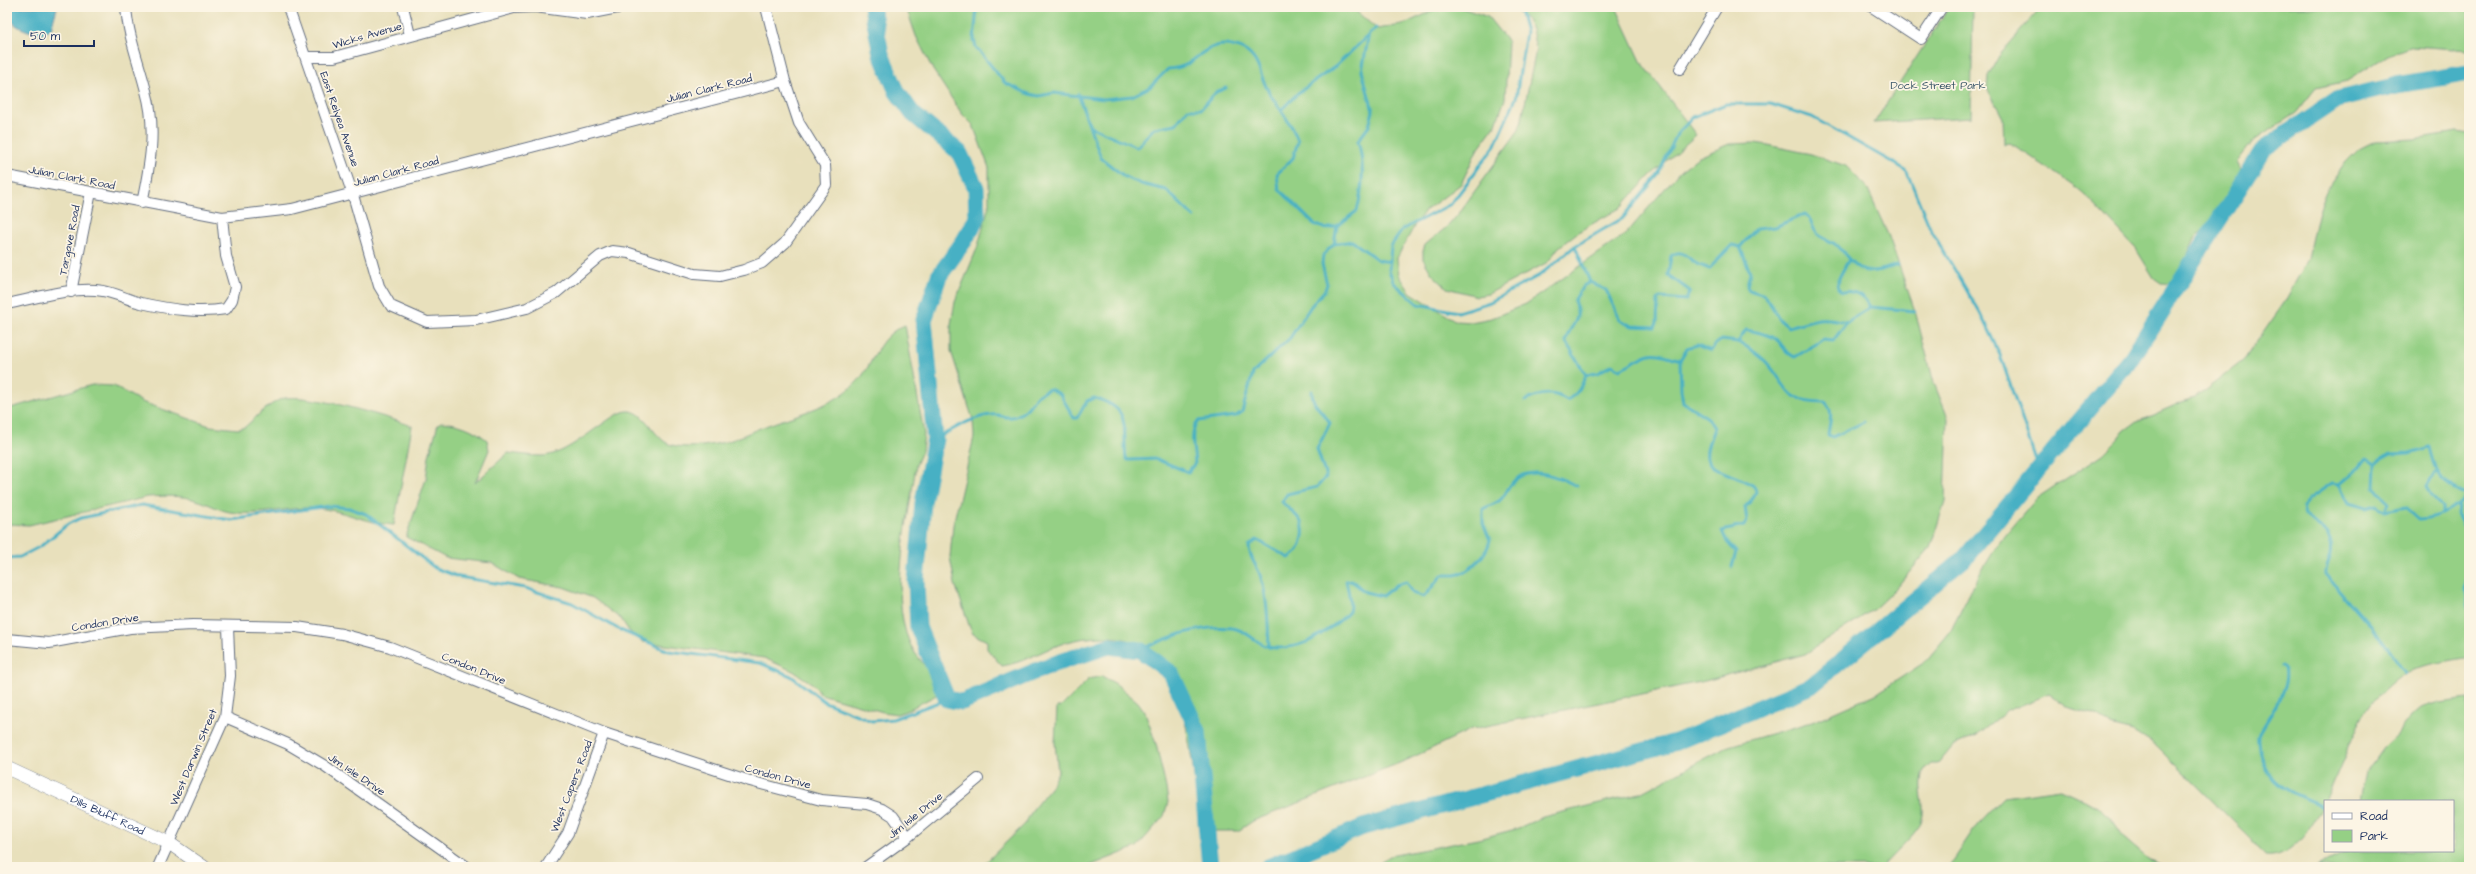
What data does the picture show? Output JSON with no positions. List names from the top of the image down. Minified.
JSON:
{"streets":{"street":["Wicks Avenue","Julian Clark Road","East Relyea Avenue","Targave Road","Condon Drive","West Darwin Street","Jim Isle Drive","West Capers Road","Dills Bluff Road"]},"crossings":[["Wicks Avenue","East Relyea Avenue"],["Julian Clark Road","East Relyea Avenue"],["Julian Clark Road","Targave Road"],["Condon Drive","West Darwin Street"],["Condon Drive","Jim Isle Drive"],["Condon Drive","West Capers Road"],["West Darwin Street","Jim Isle Drive"],["West Darwin Street","Dills Bluff Road"]],"parks":["Dock Street Park"],"legend":["Road","Park"],"scale_bar":"50 m"}
